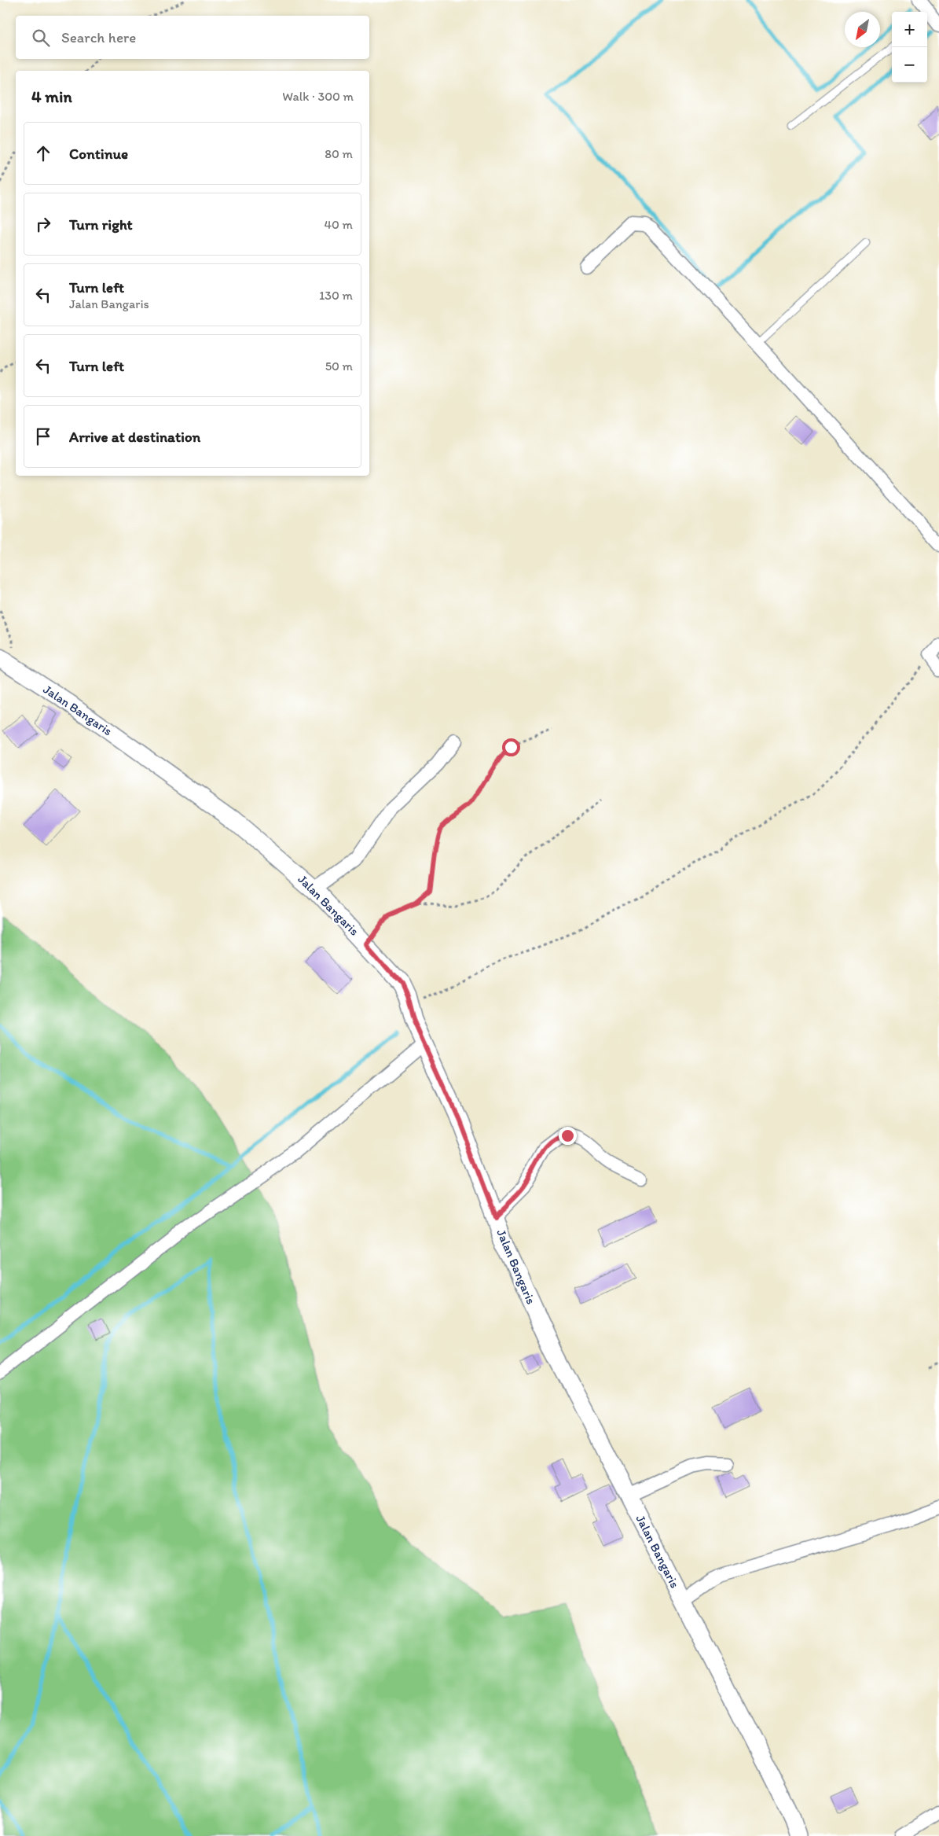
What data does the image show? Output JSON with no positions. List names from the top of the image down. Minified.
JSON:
{"streets":{"street":["Jalan Bangaris"]},"north":"bottom left","page":{"map_buttons":["+","−"],"search":"Search here","heading":["4 min","Walk · 300 m"],"list":[["Continue","80 m"],["Turn right","40 m"],["Turn left","Jalan Bangaris","130 m"],["Turn left","50 m"],"Arrive at destination"]}}
